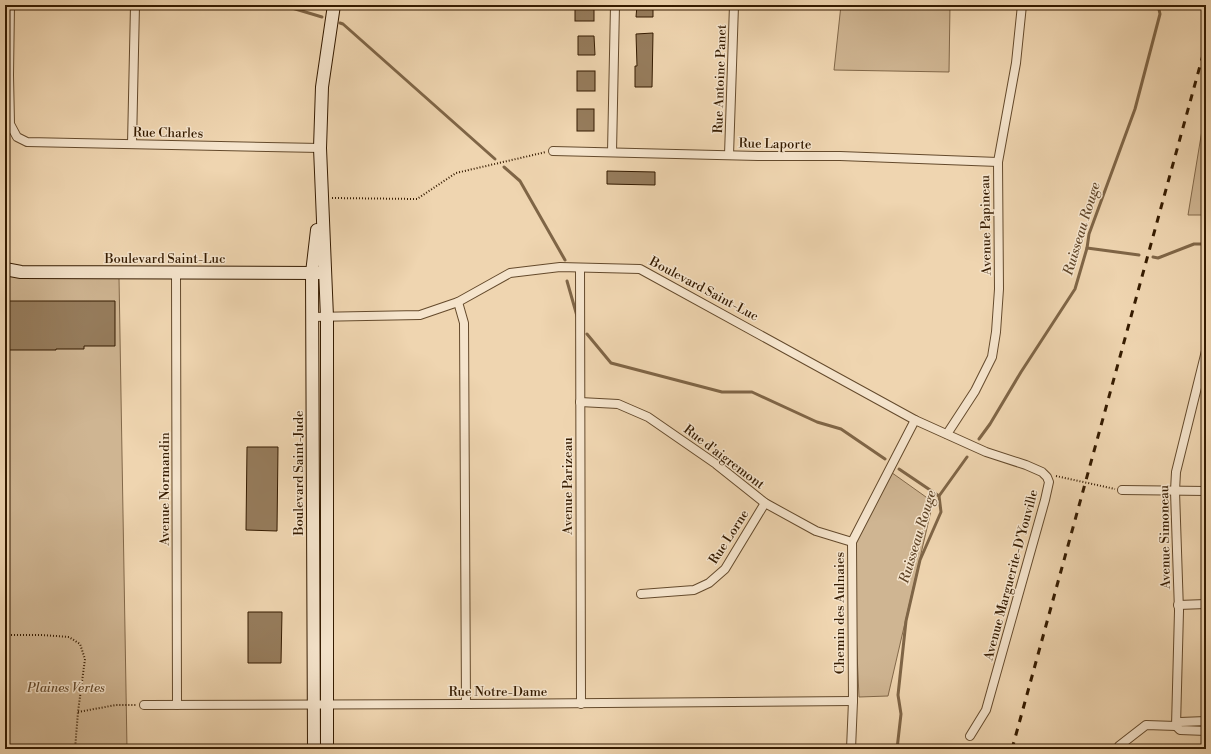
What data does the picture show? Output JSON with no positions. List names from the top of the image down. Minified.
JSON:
{"streets":{"street":["Rue Antoine Panet","Rue Charles","Rue Laporte","Avenue Papineau","Boulevard Saint-Luc","Rue d'aigremont","Boulevard Saint-Jude","Avenue Parizeau","Avenue Normandin","Rue Lorne","Avenue Simoneau","Avenue Marguerite-D'Youville","Chemin des Aulnaies","Rue Notre-Dame"]},"crossings":[["Rue Antoine Panet","Rue Laporte"],["Rue Charles","Boulevard Saint-Jude"],["Rue Laporte","Avenue Papineau"],["Avenue Papineau","Boulevard Saint-Luc"],["Avenue Papineau","Avenue Marguerite-D'Youville"],["Boulevard Saint-Luc","Boulevard Saint-Jude"],["Boulevard Saint-Luc","Avenue Parizeau"],["Boulevard Saint-Luc","Avenue Normandin"],["Boulevard Saint-Luc","Avenue Marguerite-D'Youville"],["Boulevard Saint-Luc","Chemin des Aulnaies"],["Rue d'aigremont","Avenue Parizeau"],["Rue d'aigremont","Rue Lorne"],["Rue d'aigremont","Chemin des Aulnaies"],["Boulevard Saint-Jude","Rue Notre-Dame"],["Avenue Parizeau","Rue Notre-Dame"],["Avenue Normandin","Rue Notre-Dame"],["Chemin des Aulnaies","Rue Notre-Dame"]],"water":["Ruisseau Rouge"],"parks":["Plaines Vertes"]}
